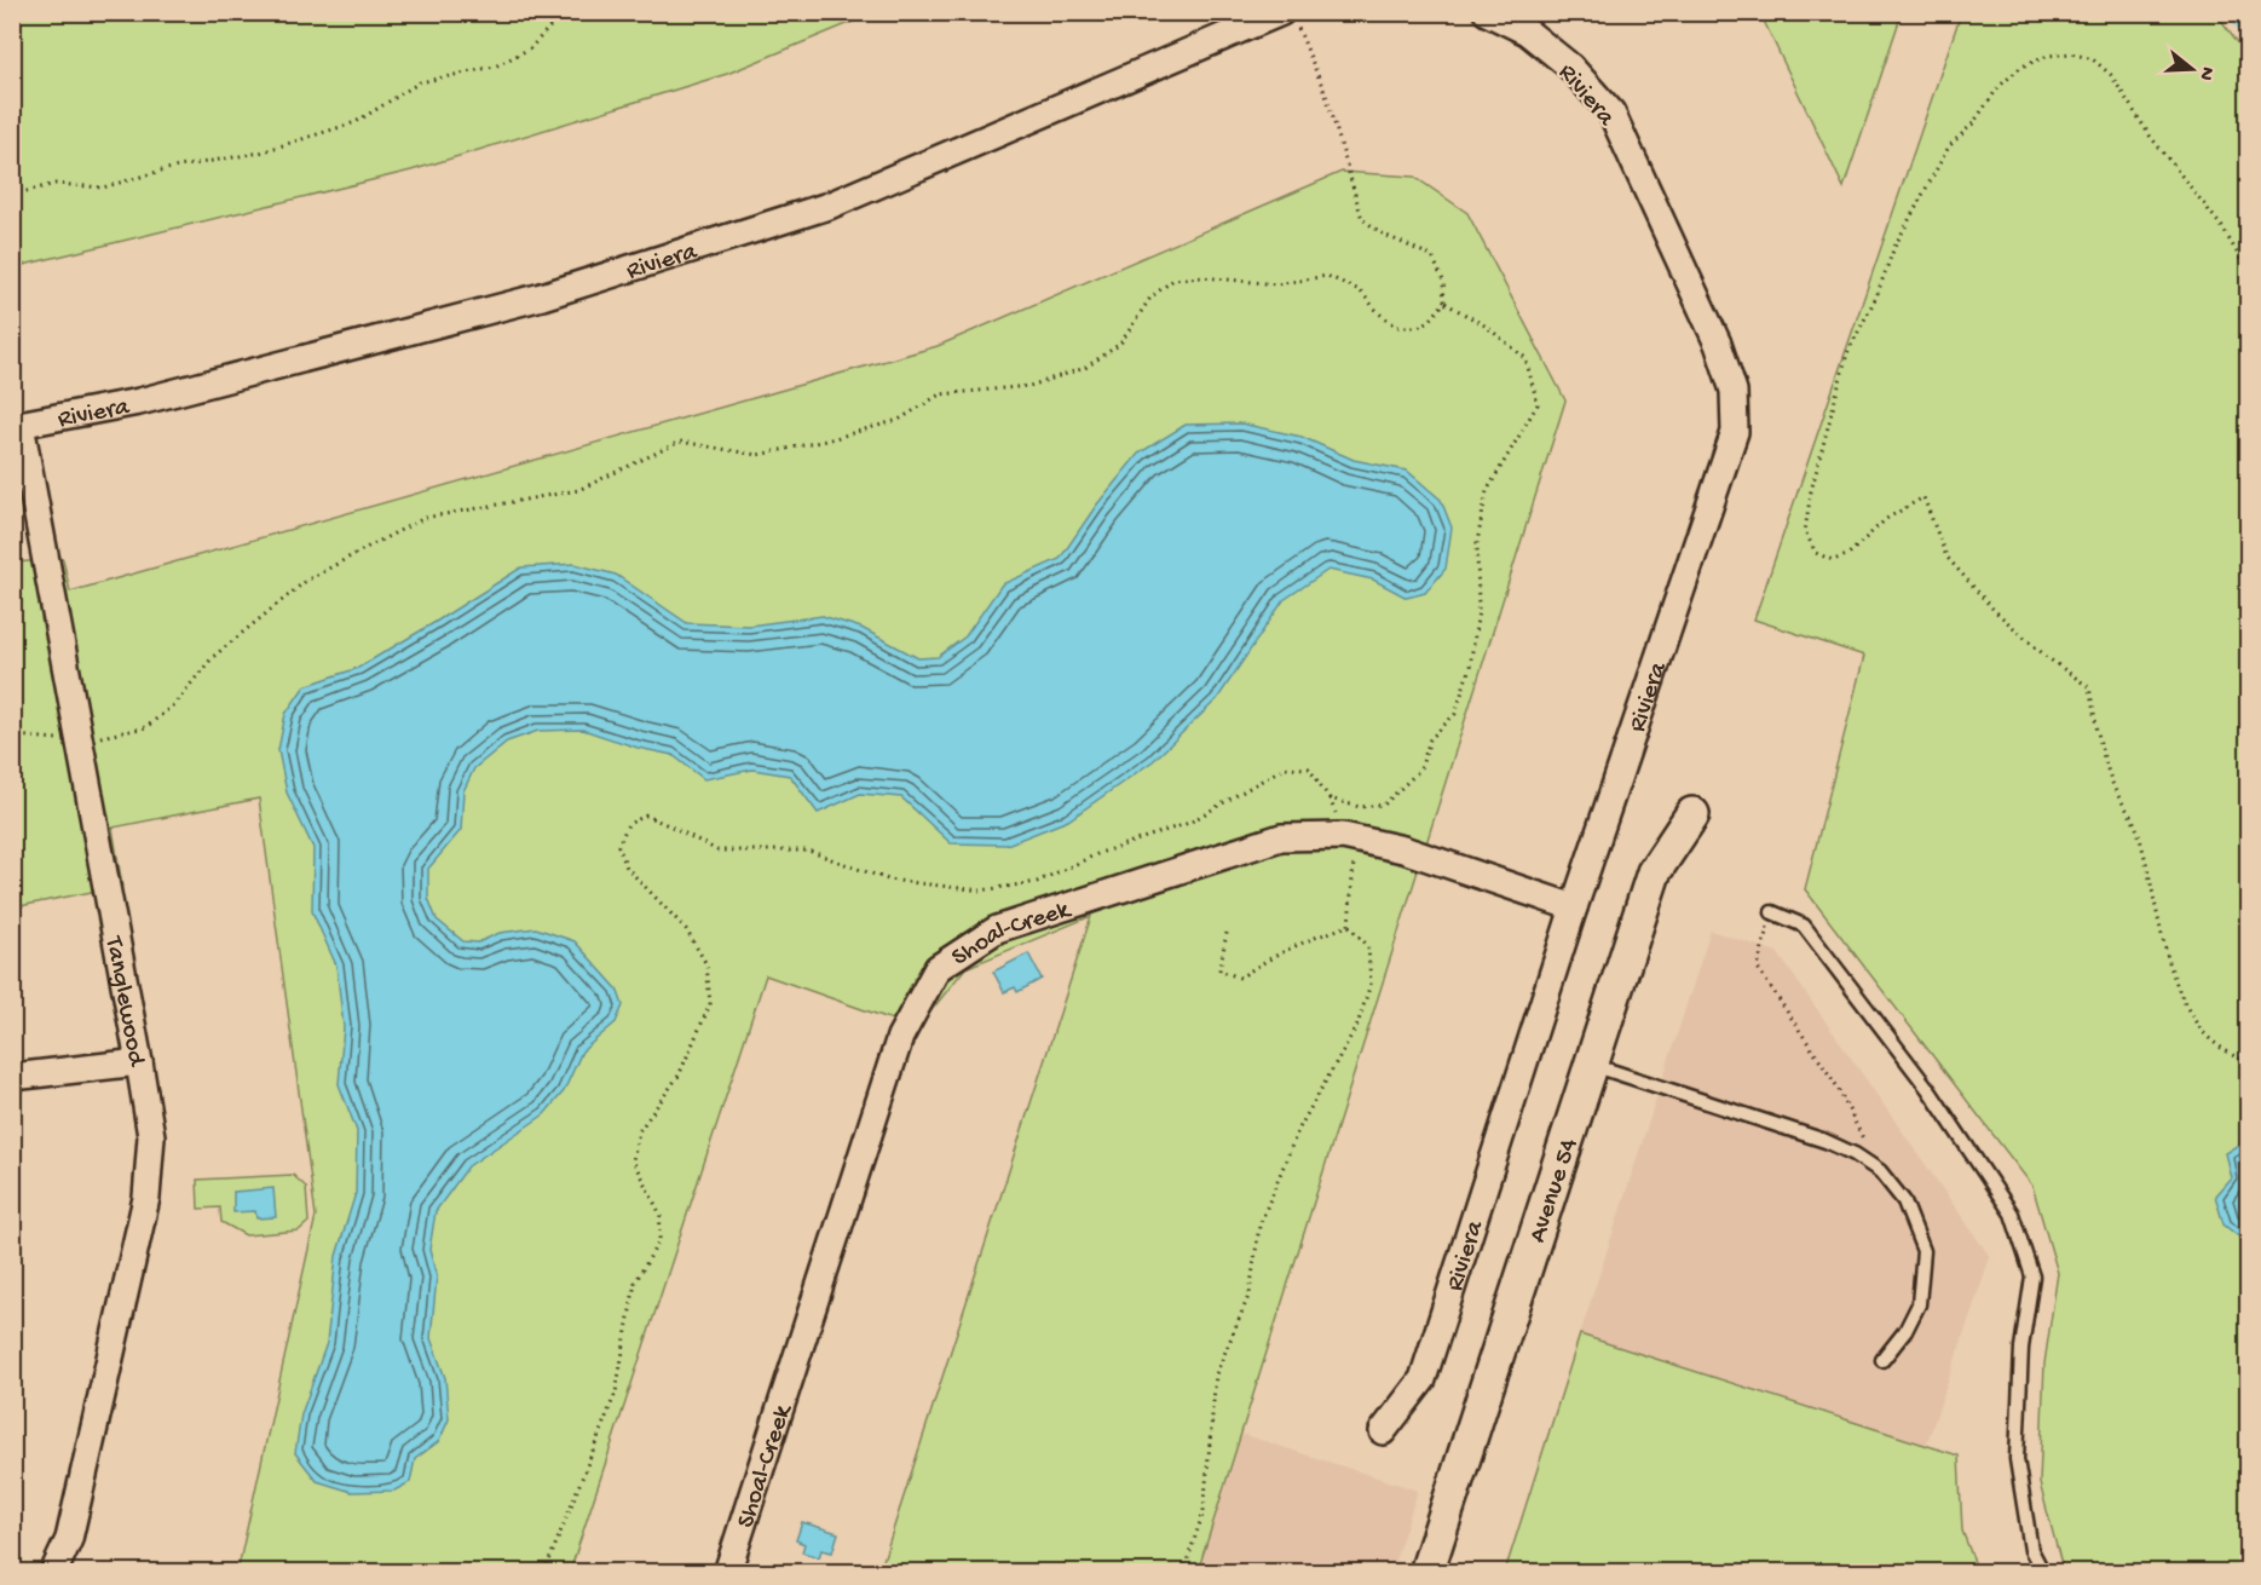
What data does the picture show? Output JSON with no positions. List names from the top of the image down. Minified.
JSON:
{"streets":{"street":["Riviera","Shoal-Creek","Tanglewood","Avenue 54"]},"crossings":[["Riviera","Shoal-Creek"],["Riviera","Tanglewood"]],"north":"right"}
